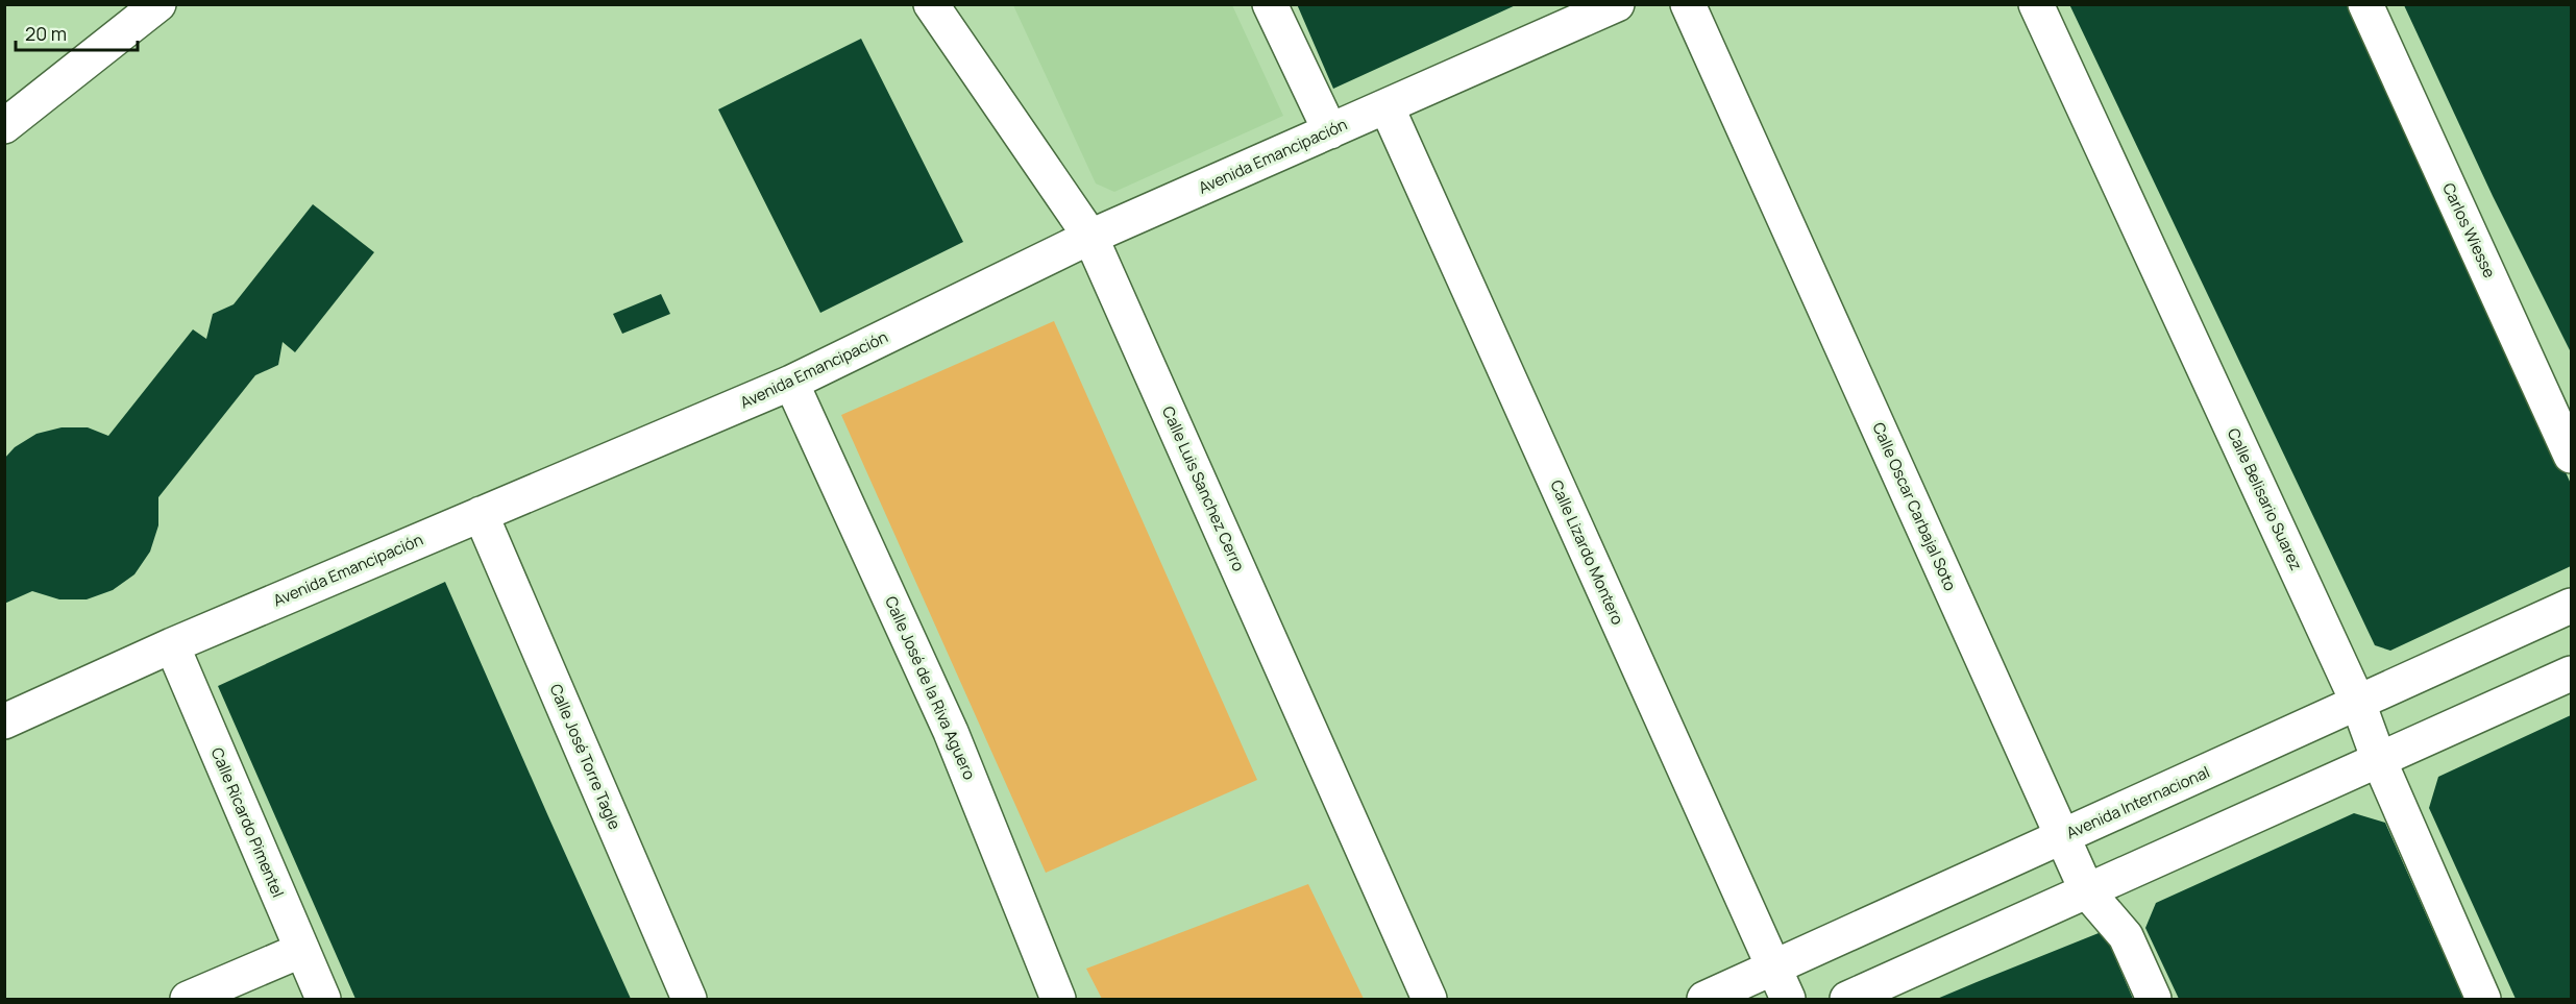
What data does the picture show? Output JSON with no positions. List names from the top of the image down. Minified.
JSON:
{"streets":{"street":["Avenida Emancipación","Carlos Wiesse","Calle Luis Sanchez Cerro","Calle Belisario Suarez","Calle Oscar Carbajal Soto","Calle Lizardo Montero","Calle José de la Riva Aguero","Calle José Torre Tagle","Avenida Internacional","Calle Ricardo Pimentel"]},"crossings":[["Avenida Emancipación","Calle Luis Sanchez Cerro"],["Avenida Emancipación","Calle Lizardo Montero"],["Avenida Emancipación","Calle José de la Riva Aguero"],["Avenida Emancipación","Calle José Torre Tagle"],["Avenida Emancipación","Calle Ricardo Pimentel"],["Calle Belisario Suarez","Avenida Internacional"],["Calle Oscar Carbajal Soto","Avenida Internacional"],["Calle Lizardo Montero","Avenida Internacional"]],"scale_bar":"20 m"}
